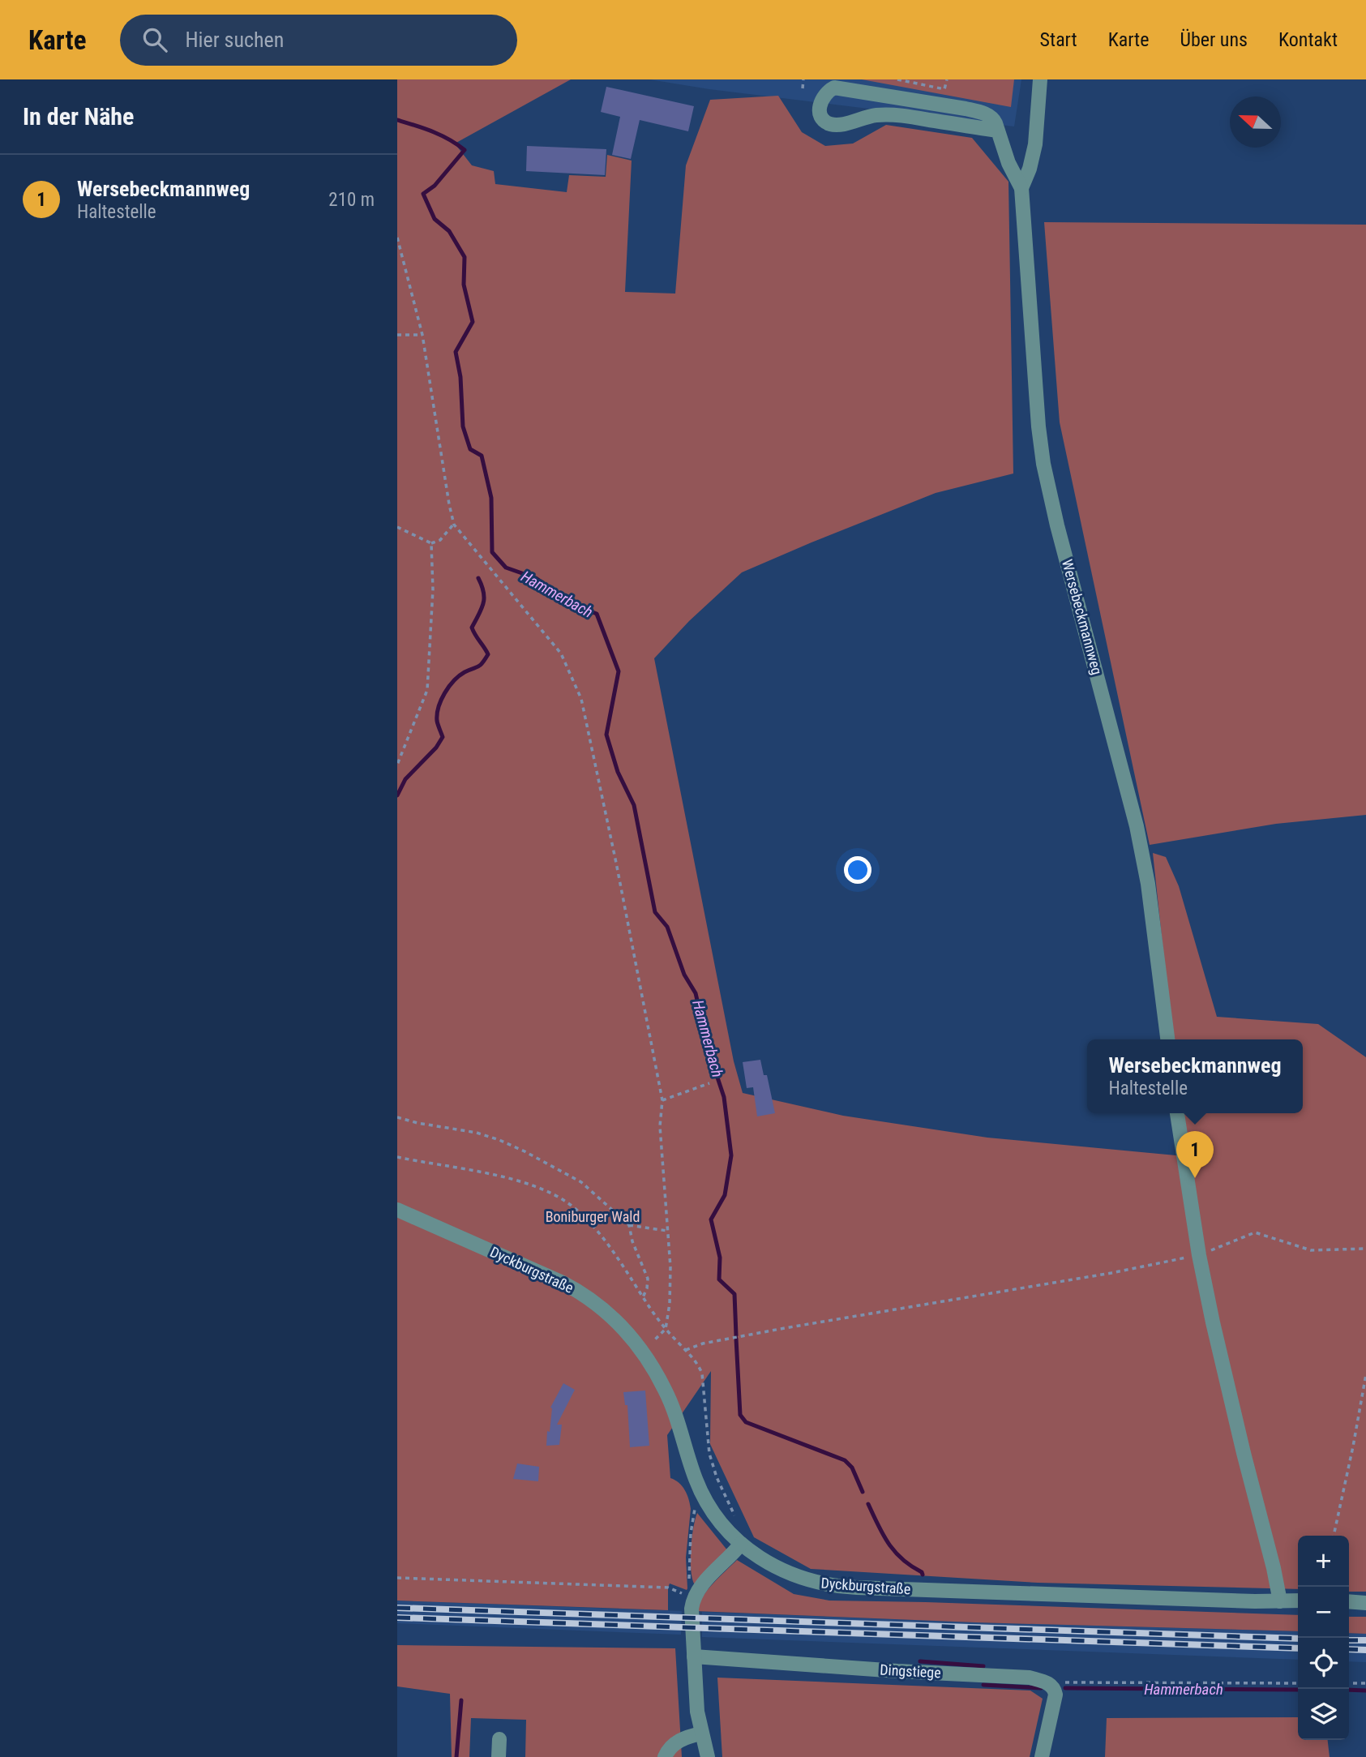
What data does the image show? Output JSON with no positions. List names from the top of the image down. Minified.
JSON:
{"streets":{"street":["Wersebeckmannweg","Dyckburgstraße","Dingstiege"]},"water":["Hammerbach"],"parks":["Boniburger Wald"],"north":"left","page":{"header":"Karte","search":"Hier suchen","nav":["Start","Karte","Über uns","Kontakt"],"heading":"In der Nähe","list":[{"mark":"1","name":"Wersebeckmannweg","note":"Haltestelle","value":"210 m"}],"popup":["Wersebeckmannweg","Haltestelle"],"pins":"1","map_buttons":["+","−"]}}
